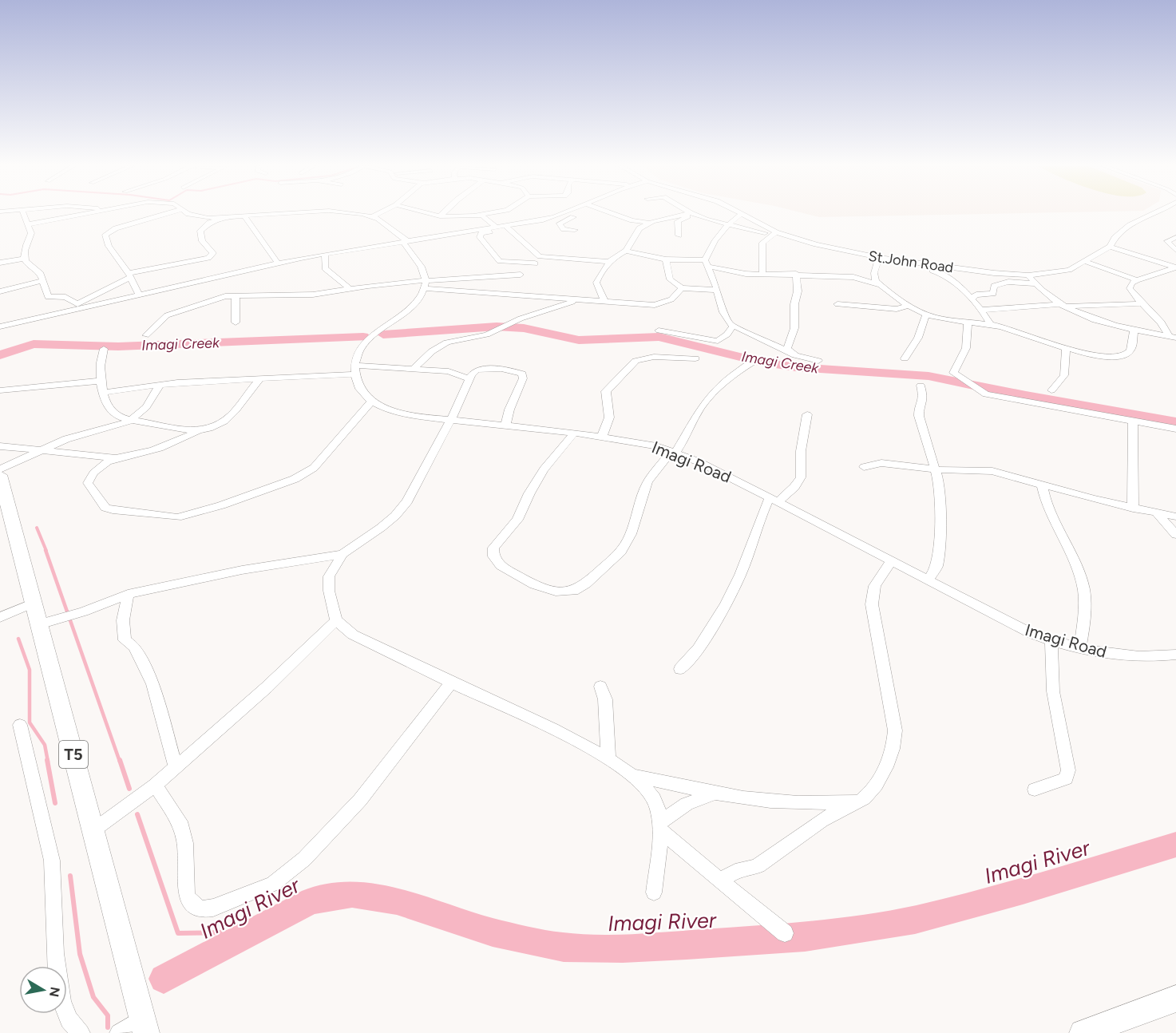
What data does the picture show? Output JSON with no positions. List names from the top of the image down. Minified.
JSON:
{"streets":{"highway":["T5"],"street":["St.John Road","Imagi Road"]},"water":["Imagi Creek","Imagi River"],"north":"right"}
